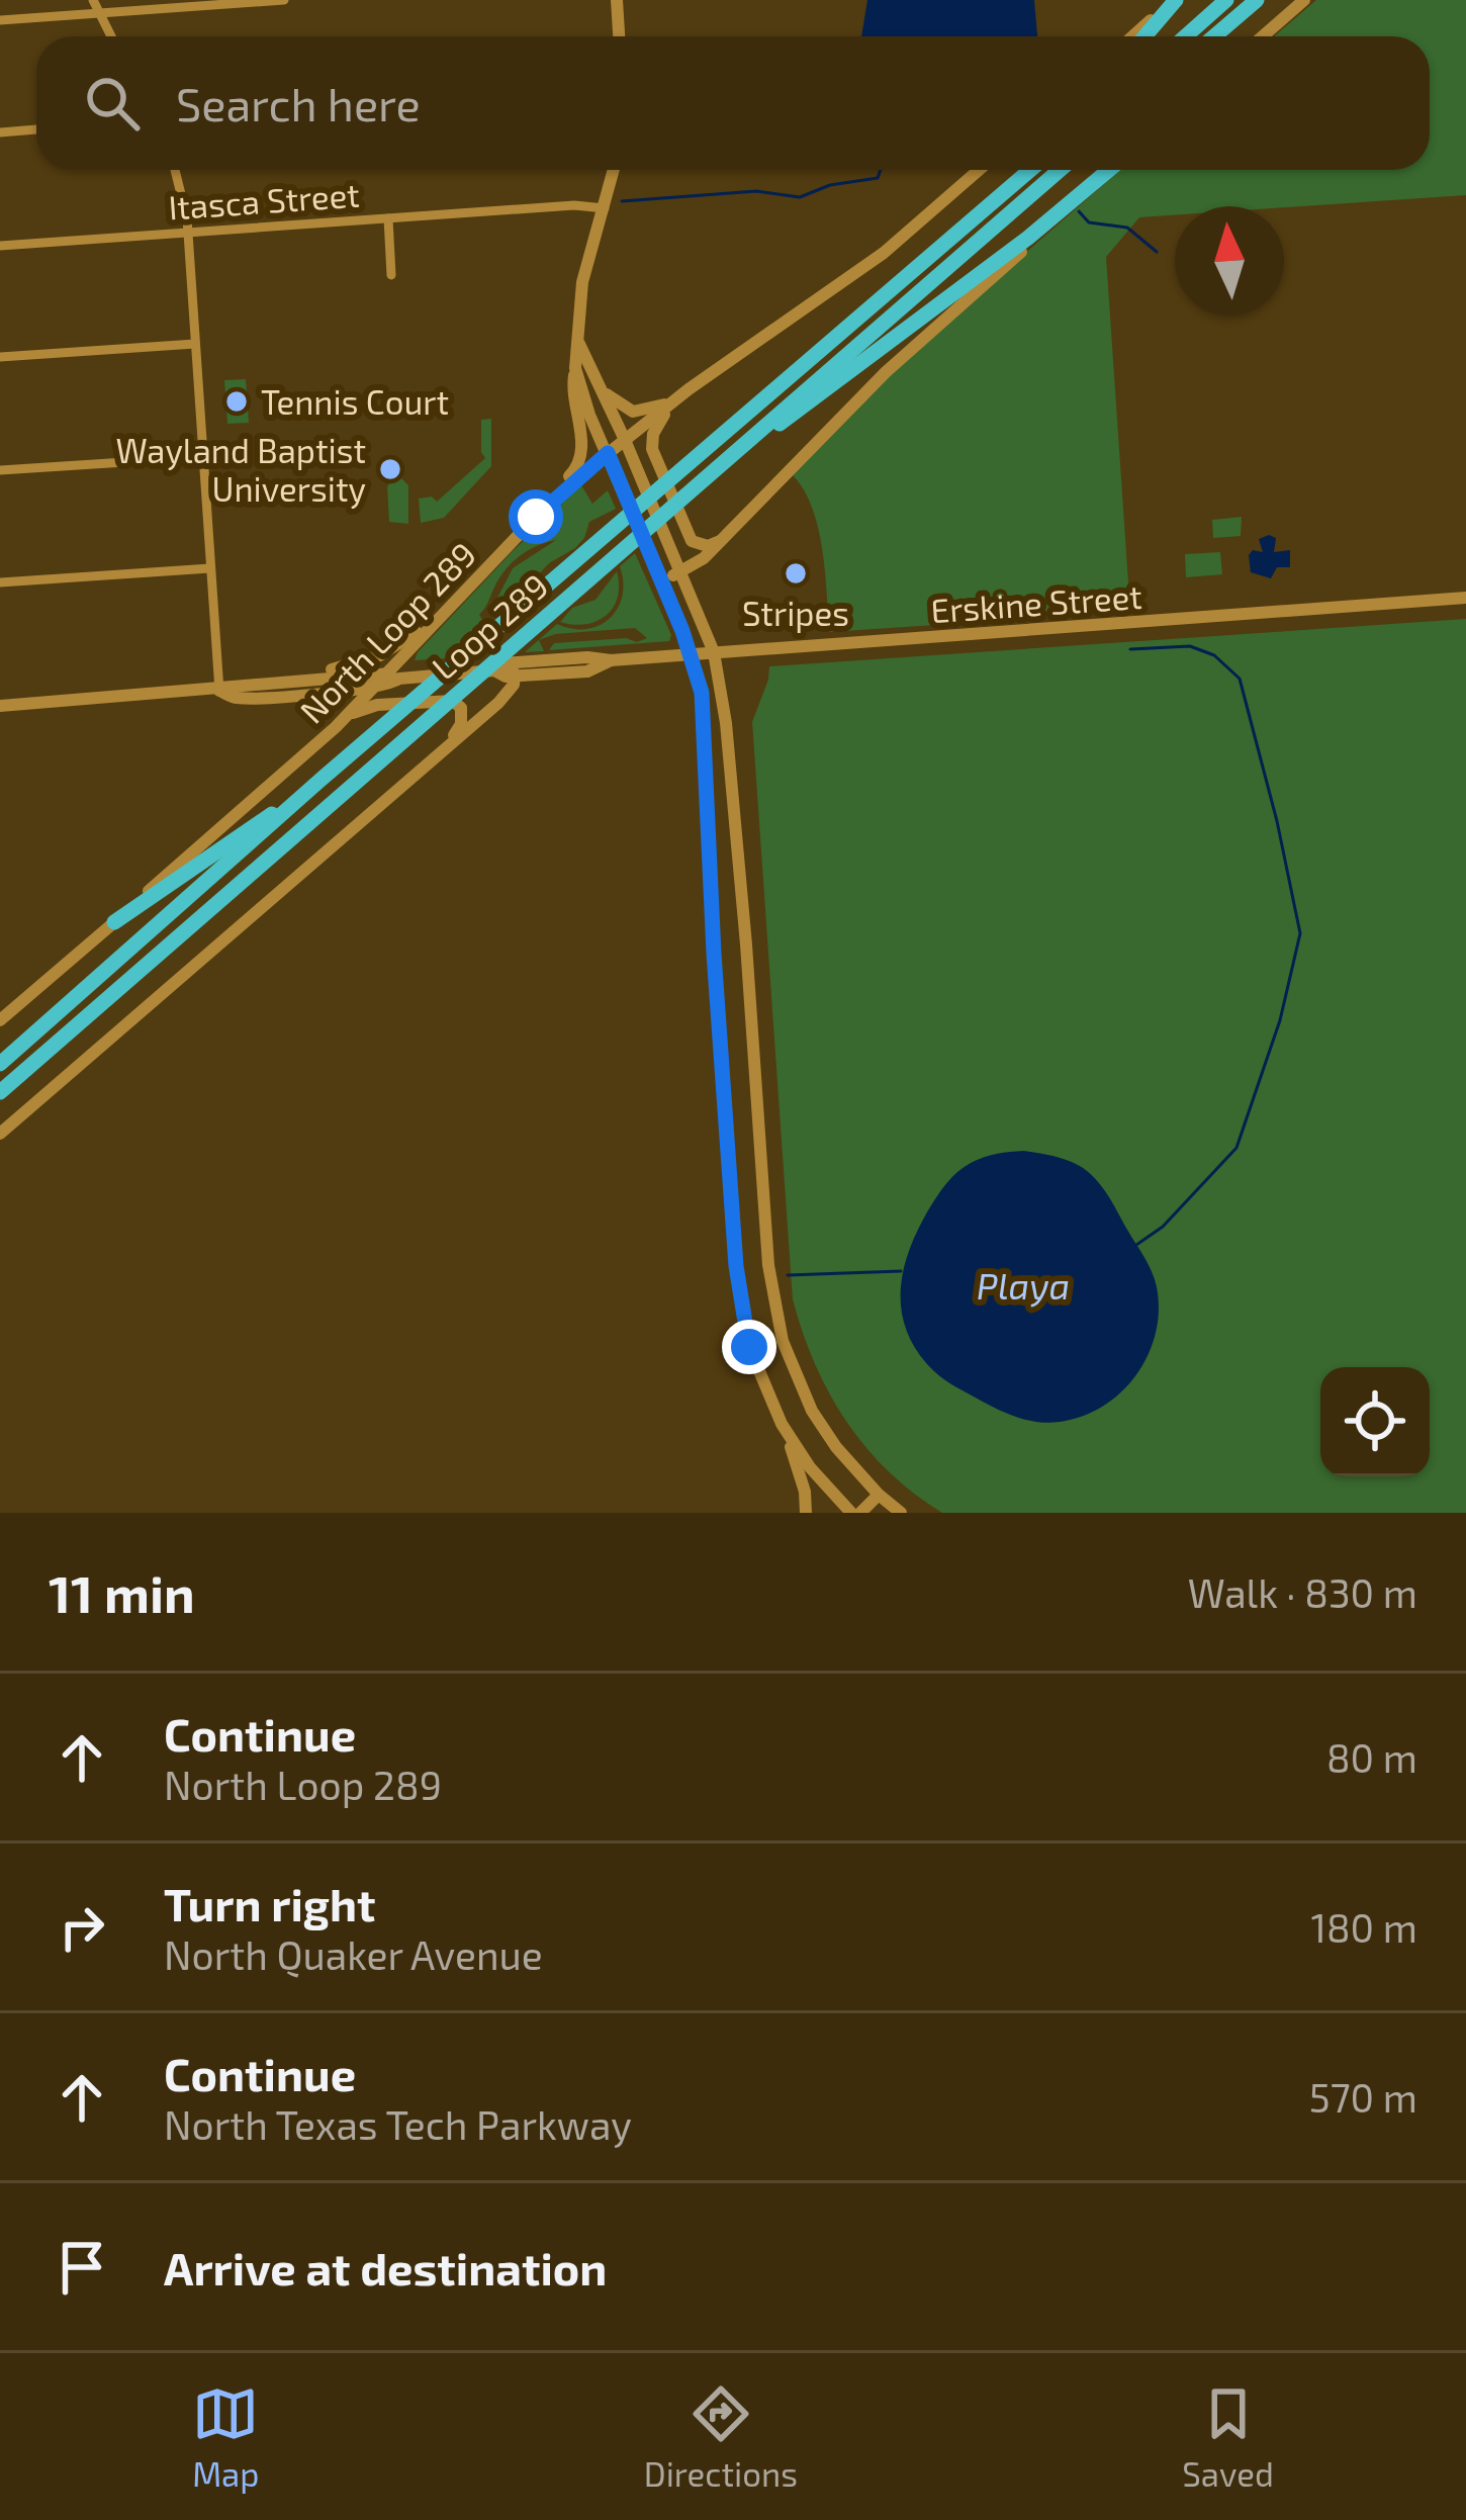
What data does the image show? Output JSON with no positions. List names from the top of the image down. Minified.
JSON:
{"streets":{"highway":["Loop 289"],"main road":["Erskine Street","North Loop 289"],"street":["Itasca Street"]},"crossings":[["Erskine Street","North Loop 289"]],"water":["Playa"],"places":["Tennis Court","Wayland Baptist University","Stripes"],"north":"top","page":{"search":"Search here","heading":["11 min","Walk · 830 m"],"list":[["Continue","North Loop 289","80 m"],["Turn right","North Quaker Avenue","180 m"],["Continue","North Texas Tech Parkway","570 m"],"Arrive at destination"],"nav":["Map","Directions","Saved"]}}
